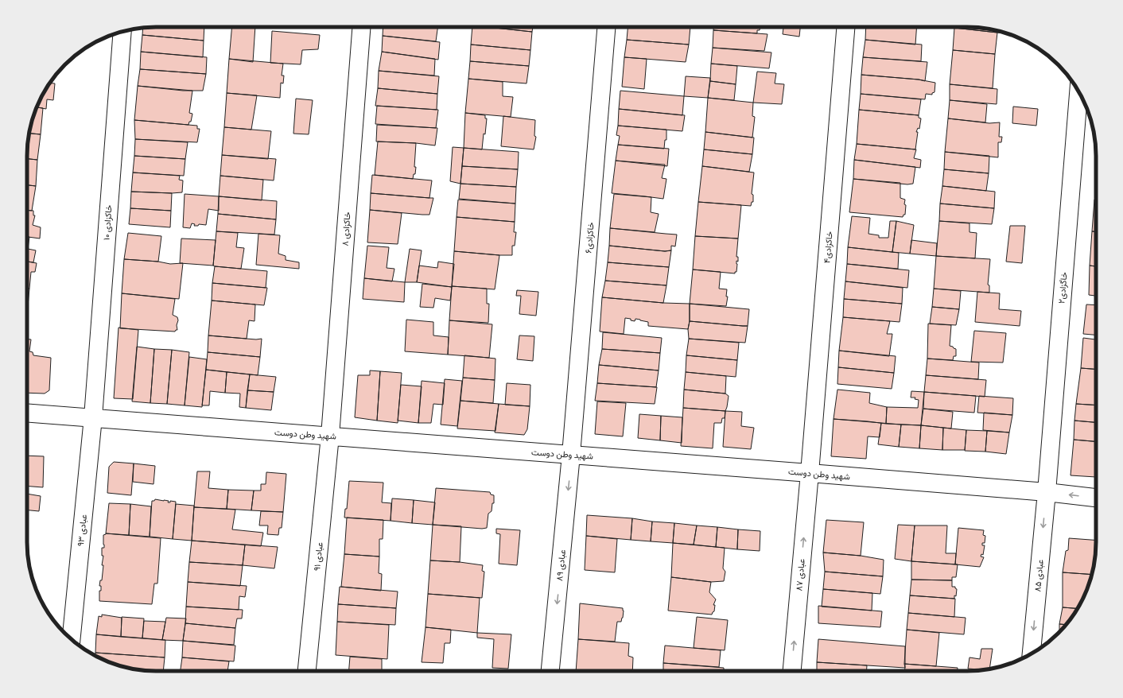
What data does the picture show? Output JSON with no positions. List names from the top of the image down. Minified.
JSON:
{"streets":{"street":["خاکزادی ۱۰","خاکزادی ۸","خاکزادی۶","خاکزادی۴","خاگزادی۲","شهید وطن دوست","عبادی ۹۳","عبادی ۹۱","عبادی ۸۹","عبادی ۸۷","عبادی ۸۵"]},"crossings":[["خاکزادی ۱۰","شهید وطن دوست"],["خاکزادی ۱۰","عبادی ۹۳"],["خاکزادی ۸","شهید وطن دوست"],["خاکزادی ۸","عبادی ۹۱"],["خاکزادی۶","شهید وطن دوست"],["خاکزادی۶","عبادی ۸۹"],["خاکزادی۴","شهید وطن دوست"],["خاکزادی۴","عبادی ۸۷"],["خاگزادی۲","شهید وطن دوست"],["خاگزادی۲","عبادی ۸۵"],["شهید وطن دوست","عبادی ۹۳"],["شهید وطن دوست","عبادی ۹۱"],["شهید وطن دوست","عبادی ۸۹"],["شهید وطن دوست","عبادی ۸۷"],["شهید وطن دوست","عبادی ۸۵"]],"one_way":["عبادی ۸۹","عبادی ۸۷","عبادی ۸۵"]}
